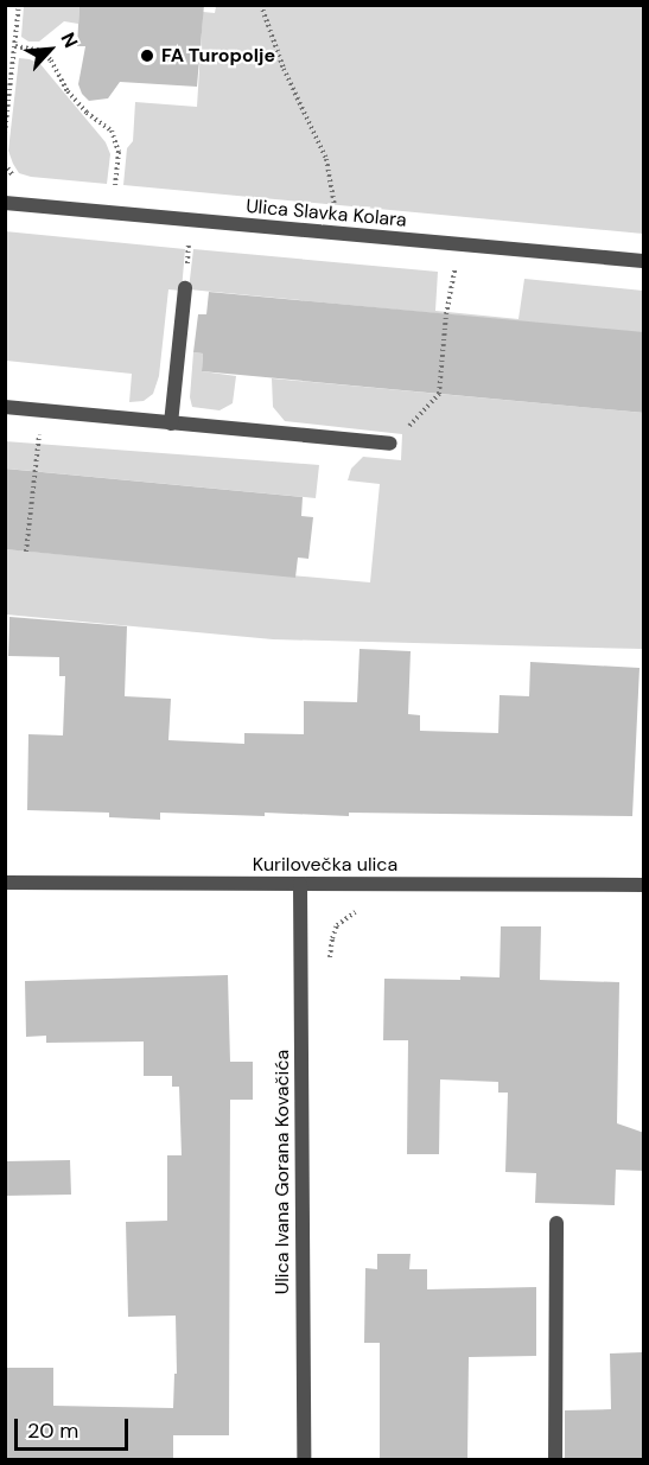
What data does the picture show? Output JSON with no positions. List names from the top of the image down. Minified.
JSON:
{"streets":{"street":["Ulica Slavka Kolara","Kurilovečka ulica","Ulica Ivana Gorana Kovačića"]},"crossings":[["Kurilovečka ulica","Ulica Ivana Gorana Kovačića"]],"places":["FA Turopolje"],"scale_bar":"20 m","north":"top right"}
